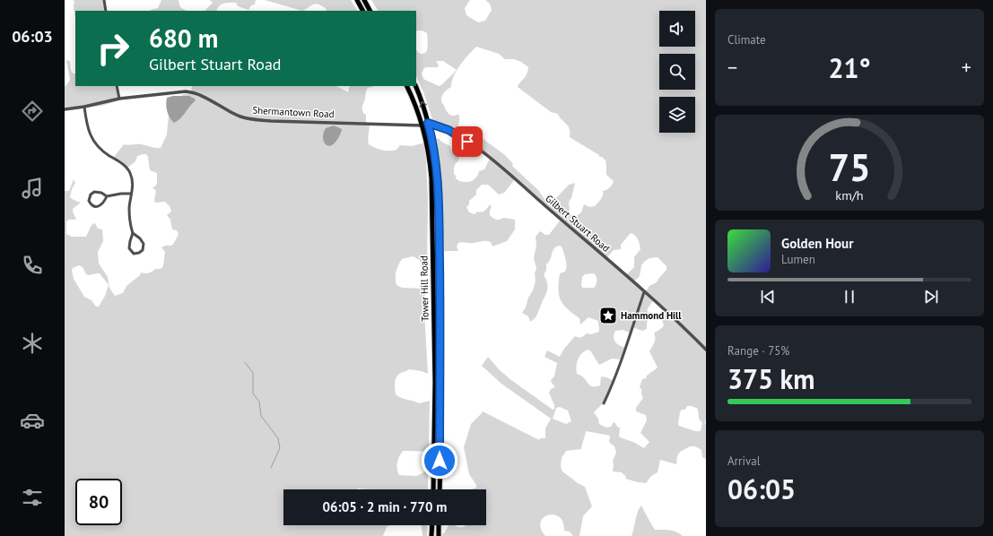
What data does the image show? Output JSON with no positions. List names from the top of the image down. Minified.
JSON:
{"streets":{"highway":["Tower Hill Road"],"street":["Shermantown Road","Gilbert Stuart Road"]},"crossings":[["Shermantown Road","Tower Hill Road"],["Gilbert Stuart Road","Tower Hill Road"]],"places":{"place":["Hammond Hill"]},"page":{"tabs":"06:03","tile":["Climate",["Range · 75%","375 km"],["Arrival","06:05"]],"turn":["680 m","Gilbert Stuart Road"],"heat":["−","21°","+"],"song":["Golden Hour","Lumen"],"limit":"80","trip":"06:05 · 2 min · 770 m","gauge":["75","km/h"]}}
